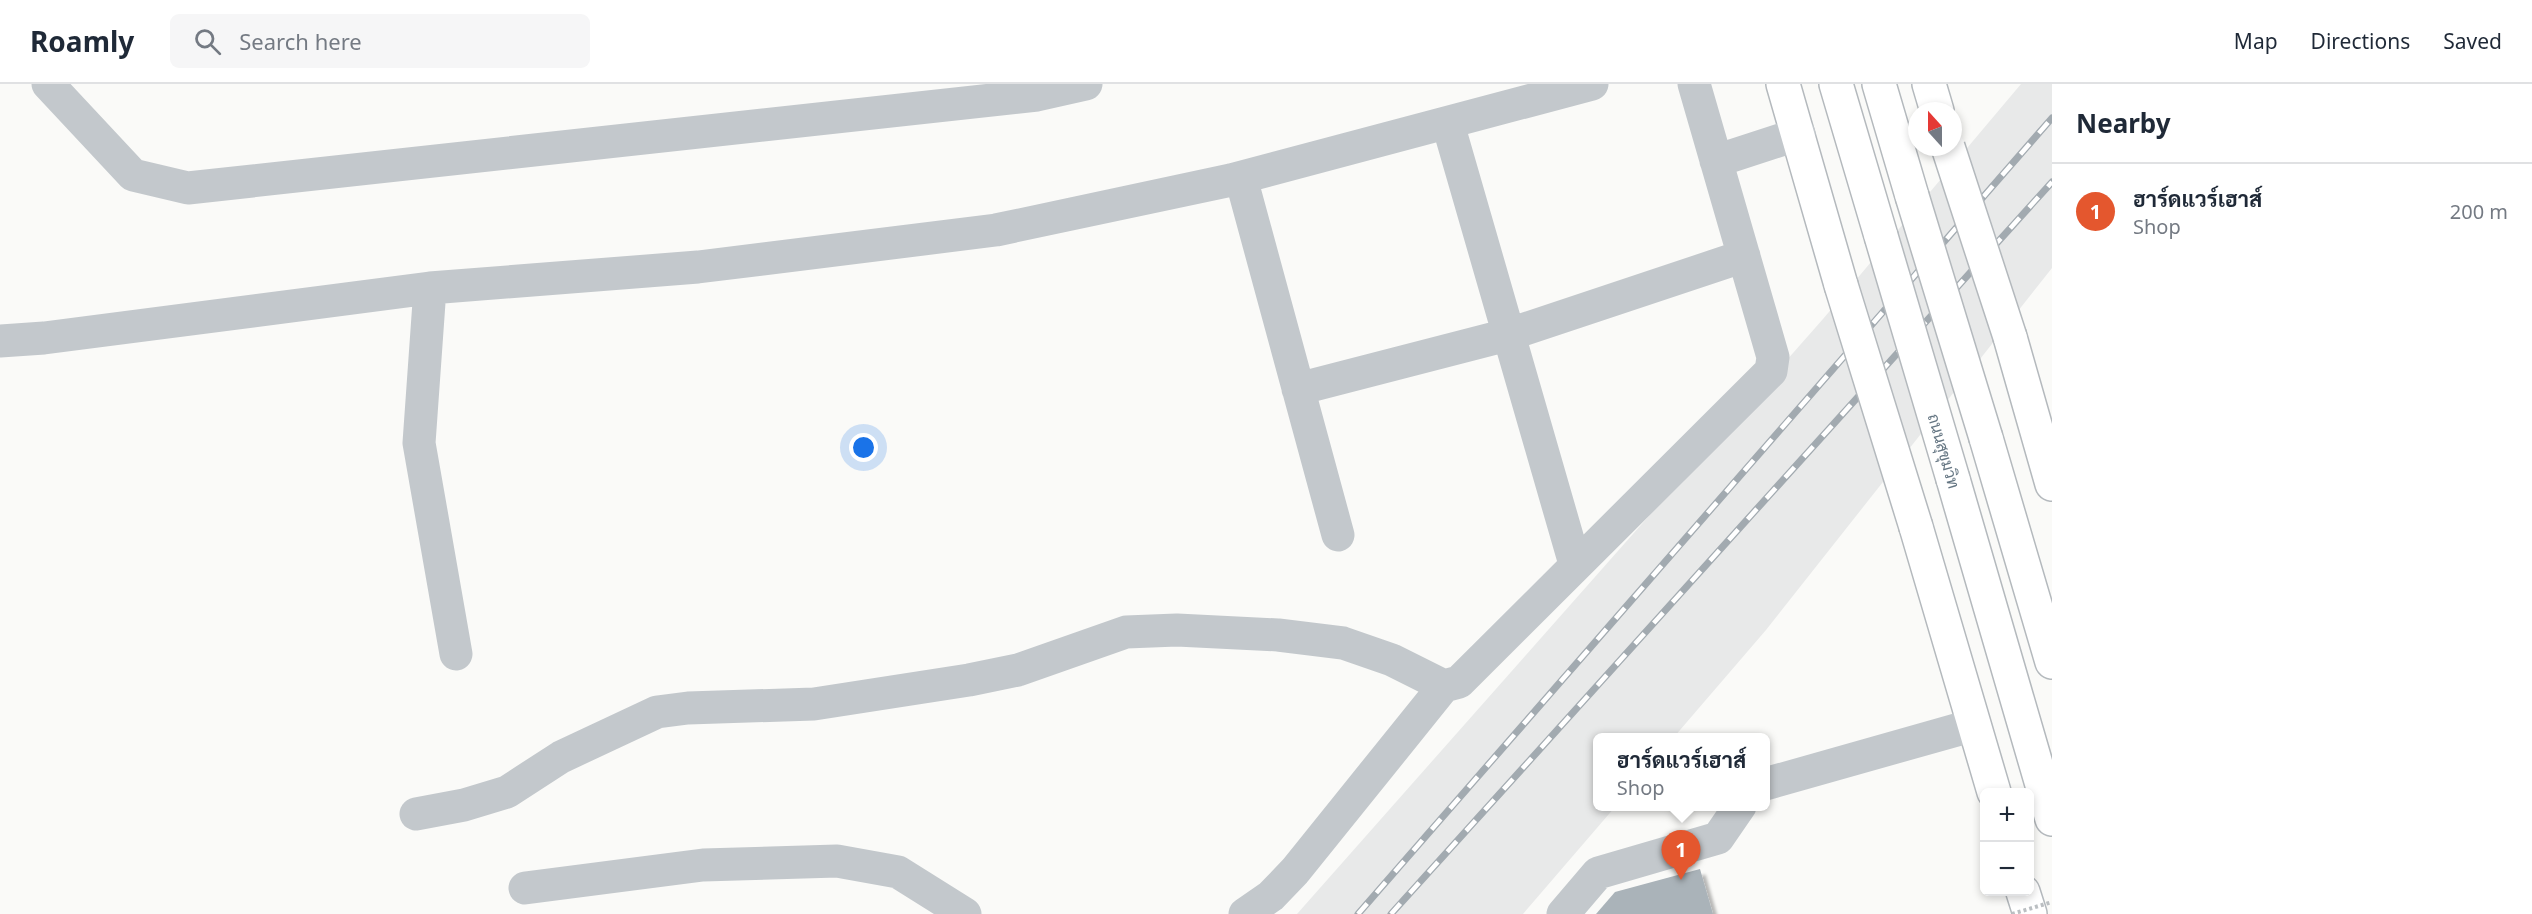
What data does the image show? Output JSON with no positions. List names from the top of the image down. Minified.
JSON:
{"streets":{"highway":["ถนนสุขุมวิท"]},"north":"top","page":{"header":"Roamly","search":"Search here","nav":["Map","Directions","Saved"],"heading":"Nearby","list":[{"mark":"1","name":"ฮาร์ดแวร์เฮาส์","note":"Shop","value":"200 m"}],"popup":["ฮาร์ดแวร์เฮาส์","Shop"],"map_buttons":["+","−"],"pins":"1"}}
